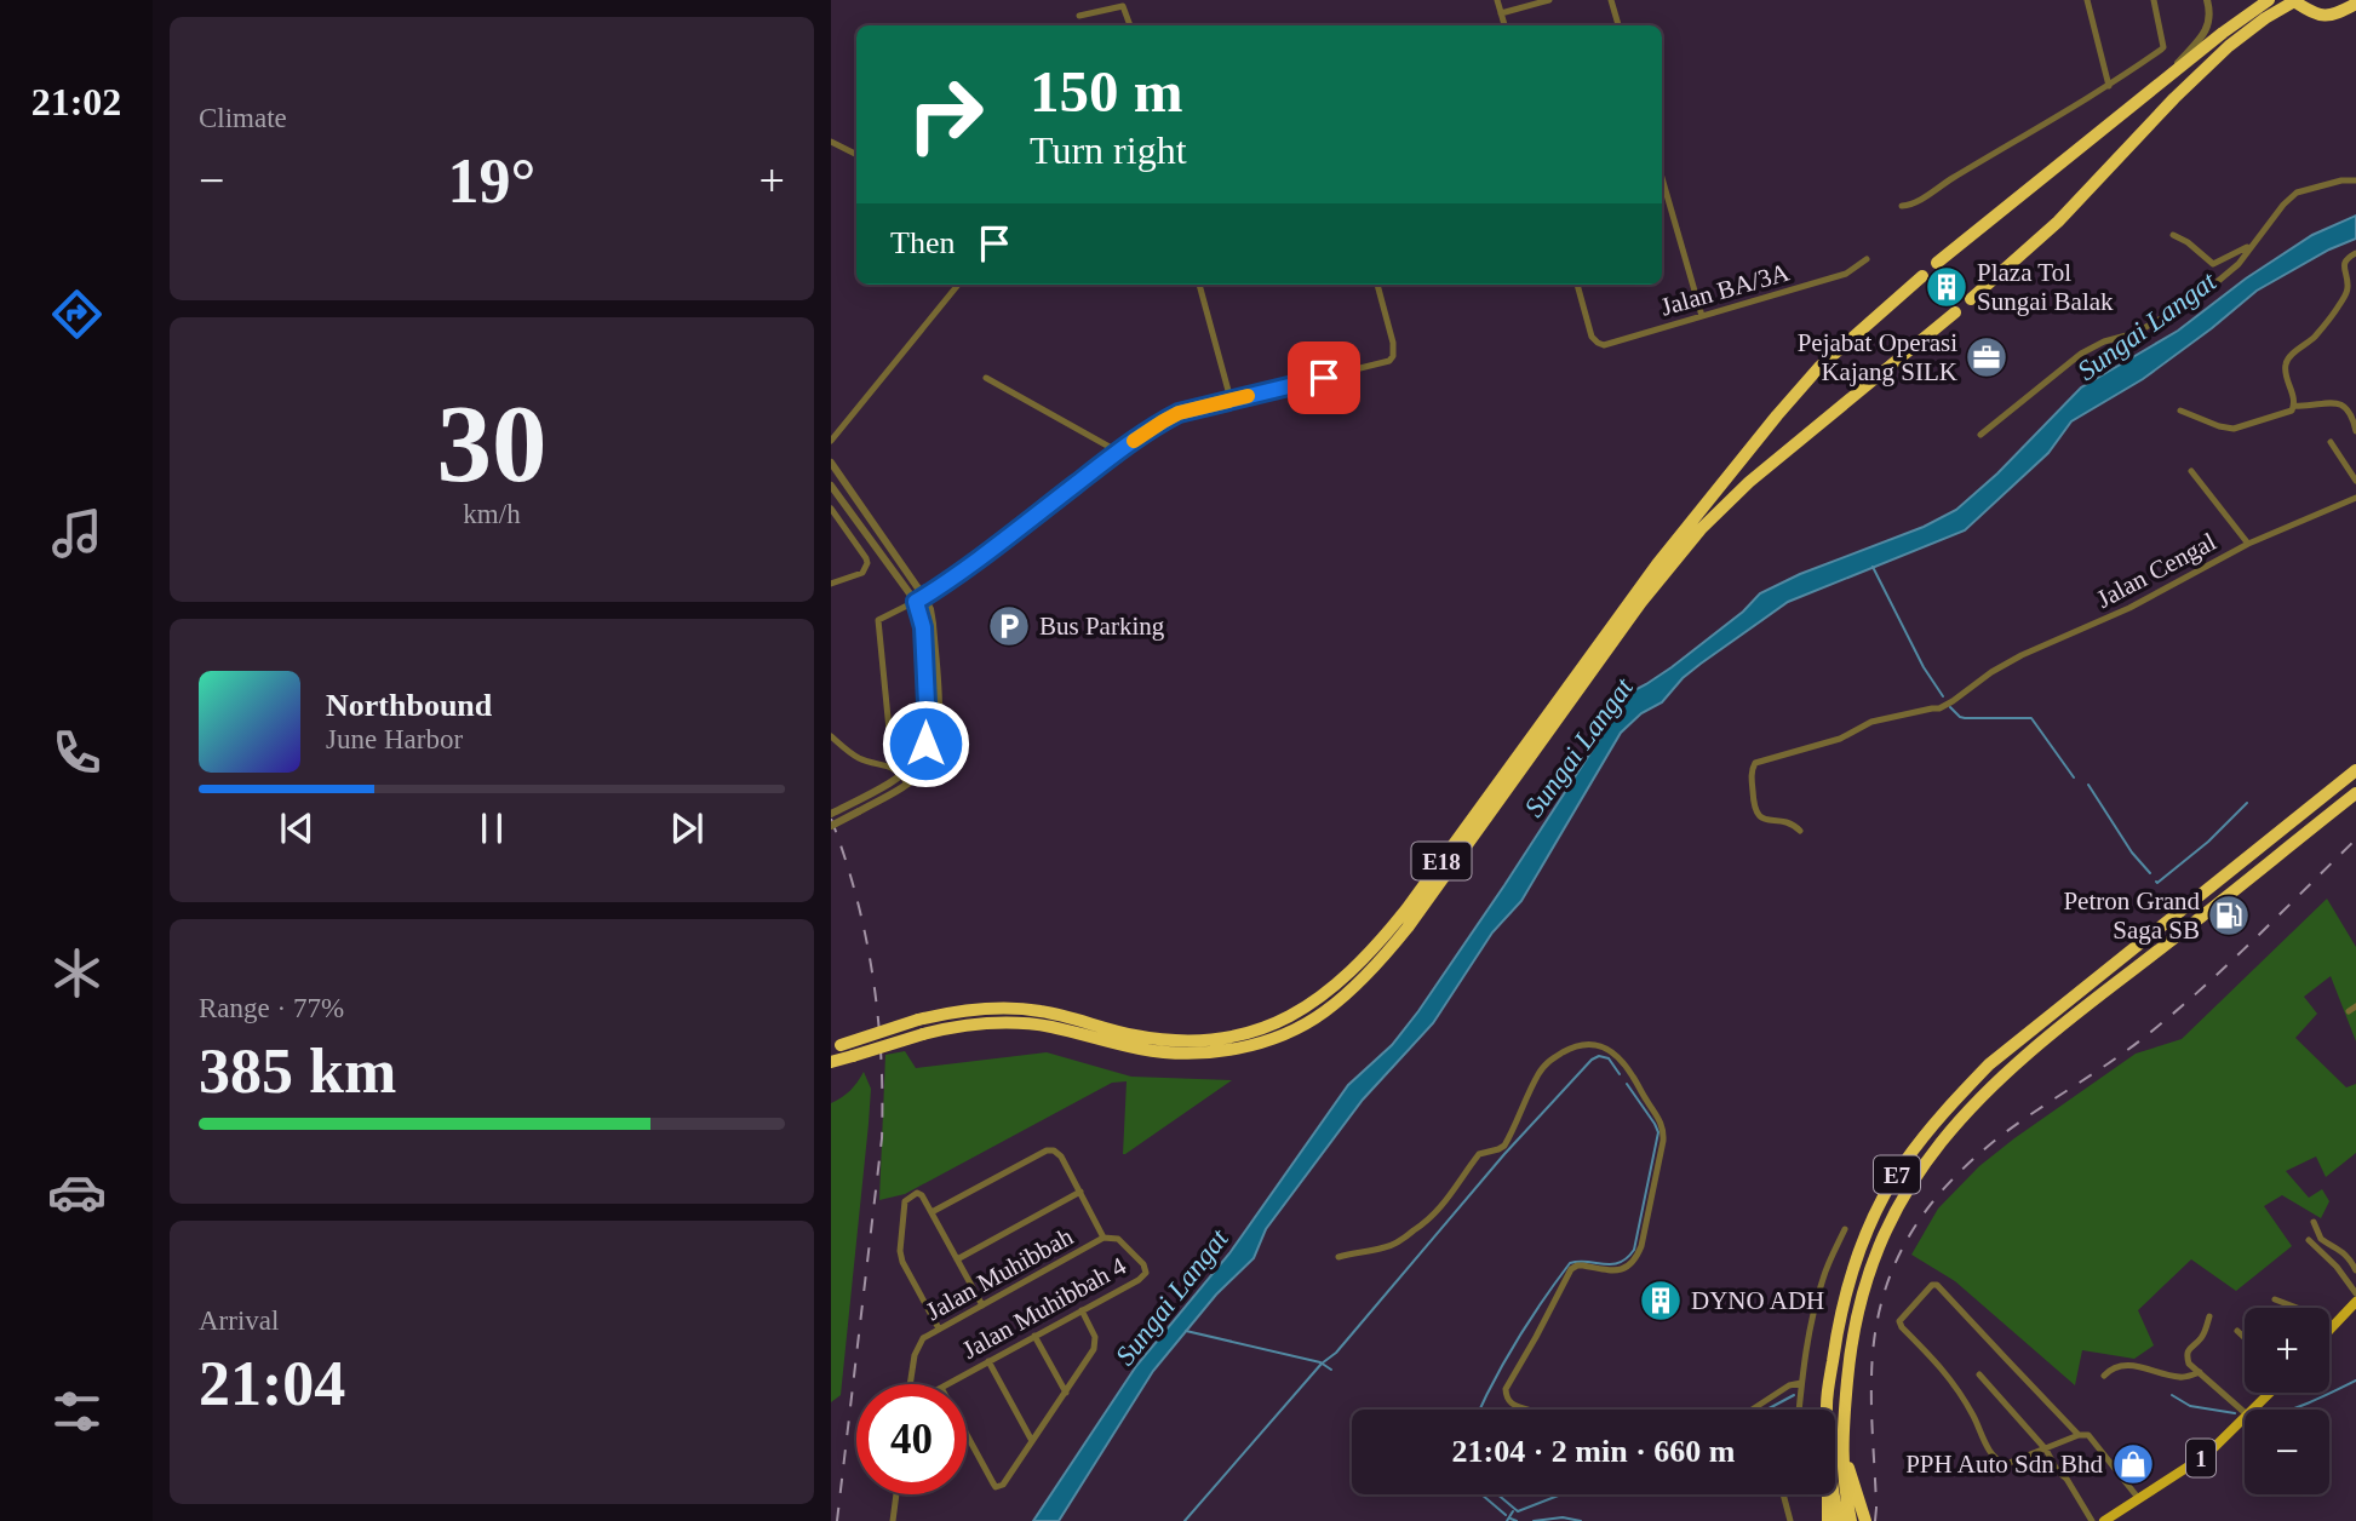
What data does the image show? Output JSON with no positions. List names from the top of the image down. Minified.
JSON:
{"streets":{"highway":["E18","E7"],"main road":["1"],"street":["Jalan BA/3A","Jalan Cengal","Jalan Muhibbah","Jalan Muhibbah 4"]},"crossings":[["Jalan Muhibbah","Jalan Muhibbah 4"]],"water":["Sungai Langat"],"places":{"building":["Plaza Tol Sungai Balak","DYNO ADH"],"office":["Pejabat Operasi Kajang SILK"],"parking":["Bus Parking"],"fuel station":["Petron Grand Saga SB"],"shop":["PPH Auto Sdn Bhd"]},"page":{"tabs":"21:02","tile":["Climate",["30","km/h"],["Range · 77%","385 km"],["Arrival","21:04"]],"turn":["150 m","Turn right"],"heat":["−","19°","+"],"then":"Then","song":["Northbound","June Harbor"],"map_buttons":["+","−"],"limit":"40","trip":"21:04 · 2 min · 660 m"}}
